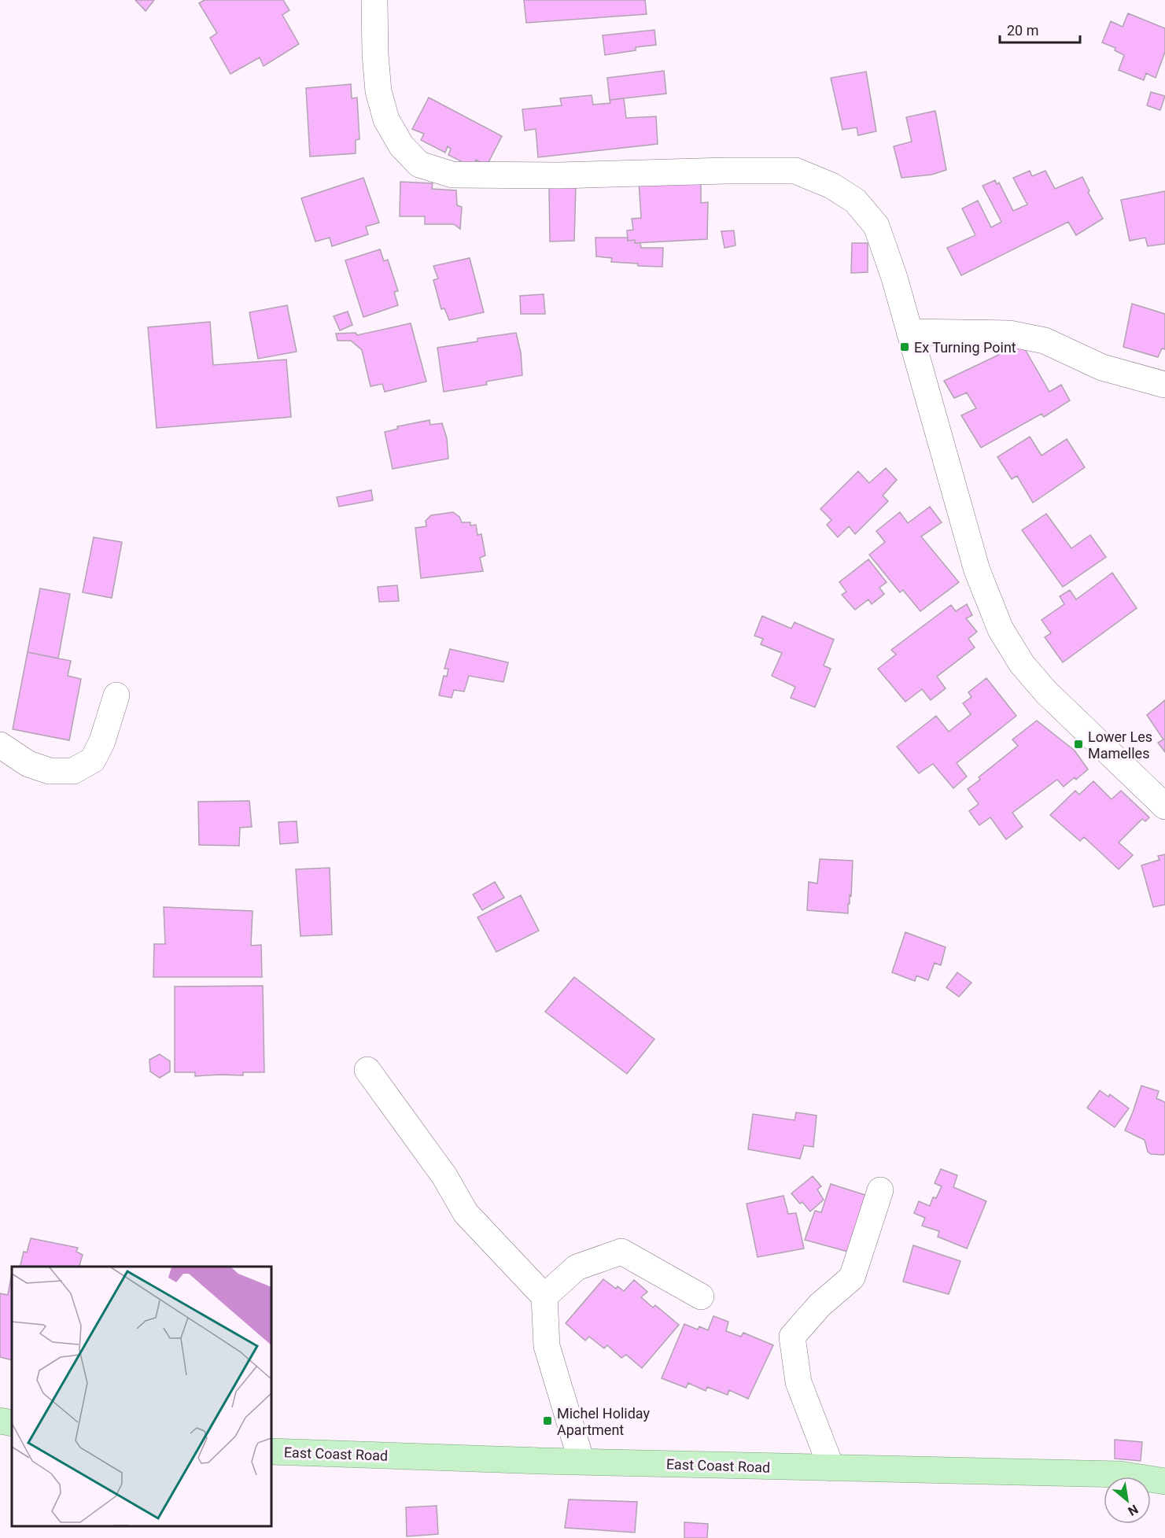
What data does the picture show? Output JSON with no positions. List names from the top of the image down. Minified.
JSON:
{"streets":{"main road":["East Coast Road"]},"places":{"transit":["Ex Turning Point","Lower Les Mamelles","Michel Holiday Apartment"]},"scale_bar":"20 m","north":"bottom right"}
